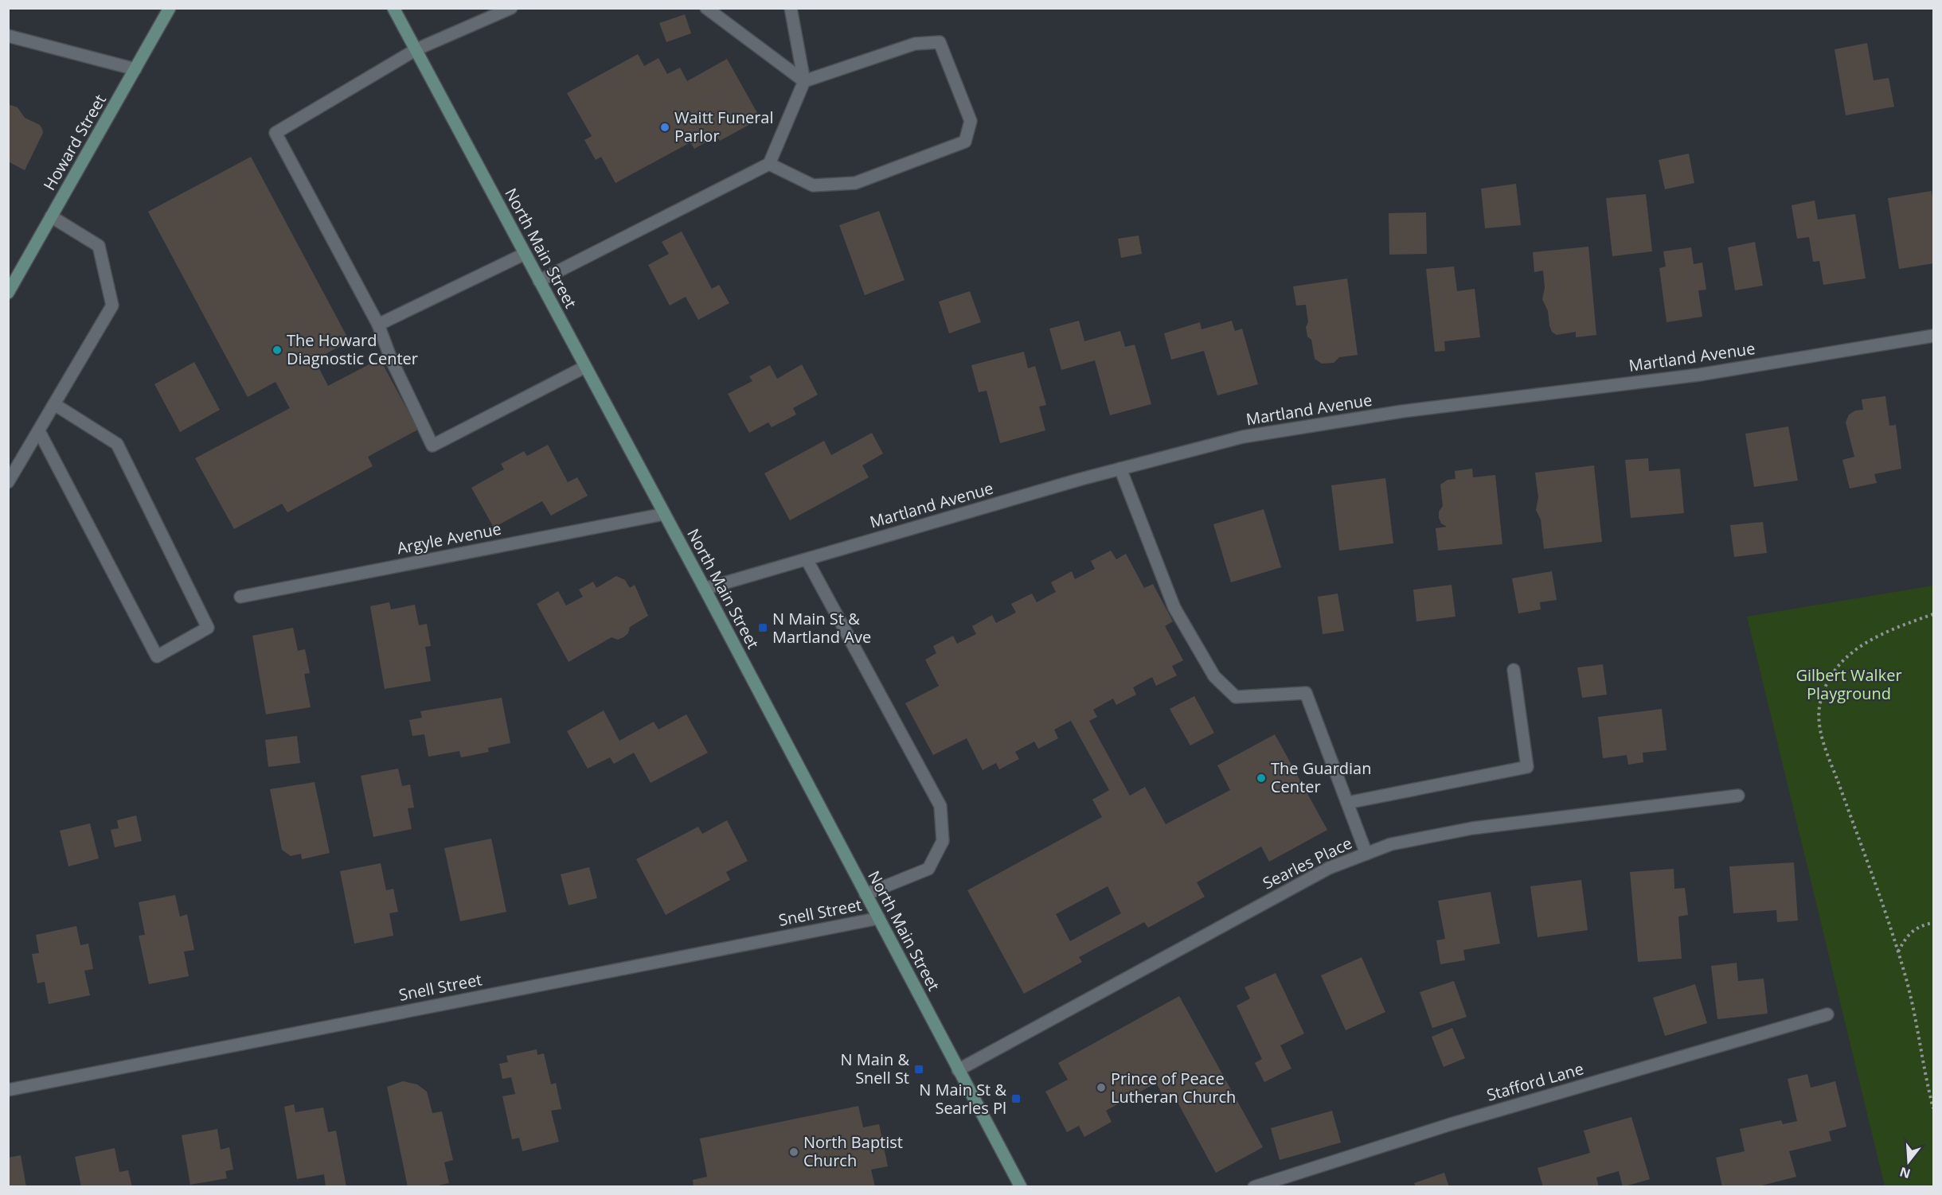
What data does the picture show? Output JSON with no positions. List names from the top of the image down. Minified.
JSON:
{"streets":{"main road":["Howard Street","North Main Street"],"street":["Martland Avenue","Argyle Avenue","Searles Place","Snell Street","Stafford Lane"]},"crossings":[["North Main Street","Martland Avenue"],["North Main Street","Argyle Avenue"],["North Main Street","Searles Place"],["North Main Street","Snell Street"]],"parks":["Gilbert Walker Playground"],"places":{"other":["Waitt Funeral Parlor","The Howard Diagnostic Center","The Guardian Center","Prince of Peace Lutheran Church","North Baptist Church"],"transit":["N Main St & Martland Ave","N Main & Snell St","N Main St & Searles Pl"]},"north":"bottom"}
